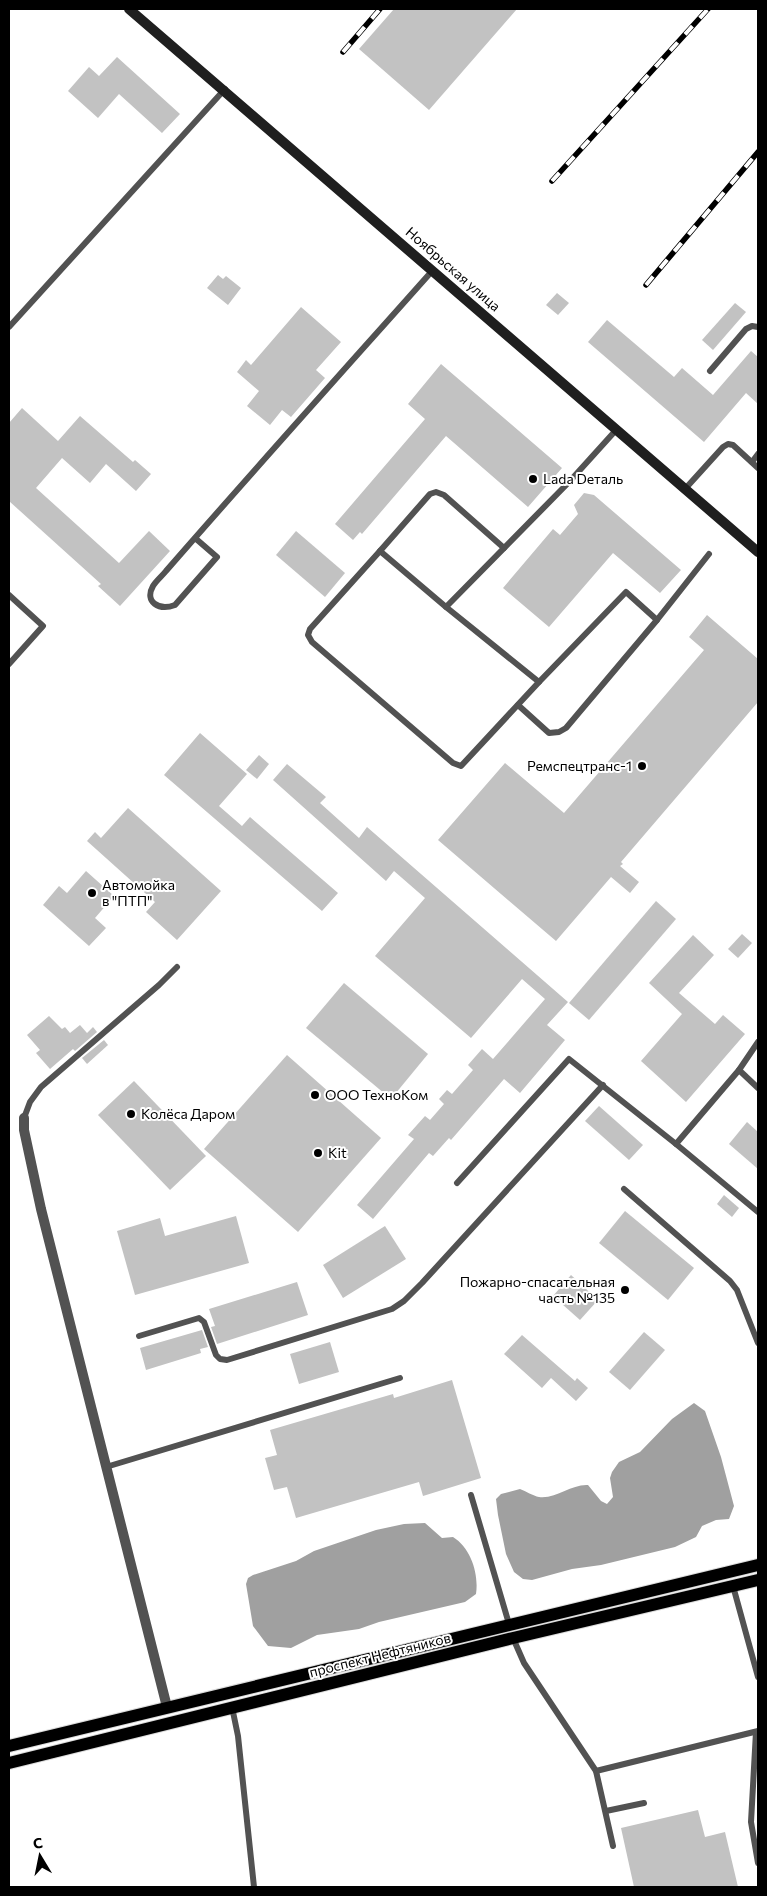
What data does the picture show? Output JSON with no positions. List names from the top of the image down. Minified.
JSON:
{"streets":{"main road":["Ноябрьская улица","проспект Нефтяников"]},"places":["Lada Dеталь","Ремспецтранс-1","Автомойка в \"ПТП\"","ООО ТехноКом","Колёса Даром","Kit","Пожарно-спасательная часть №135"],"north":"top"}
